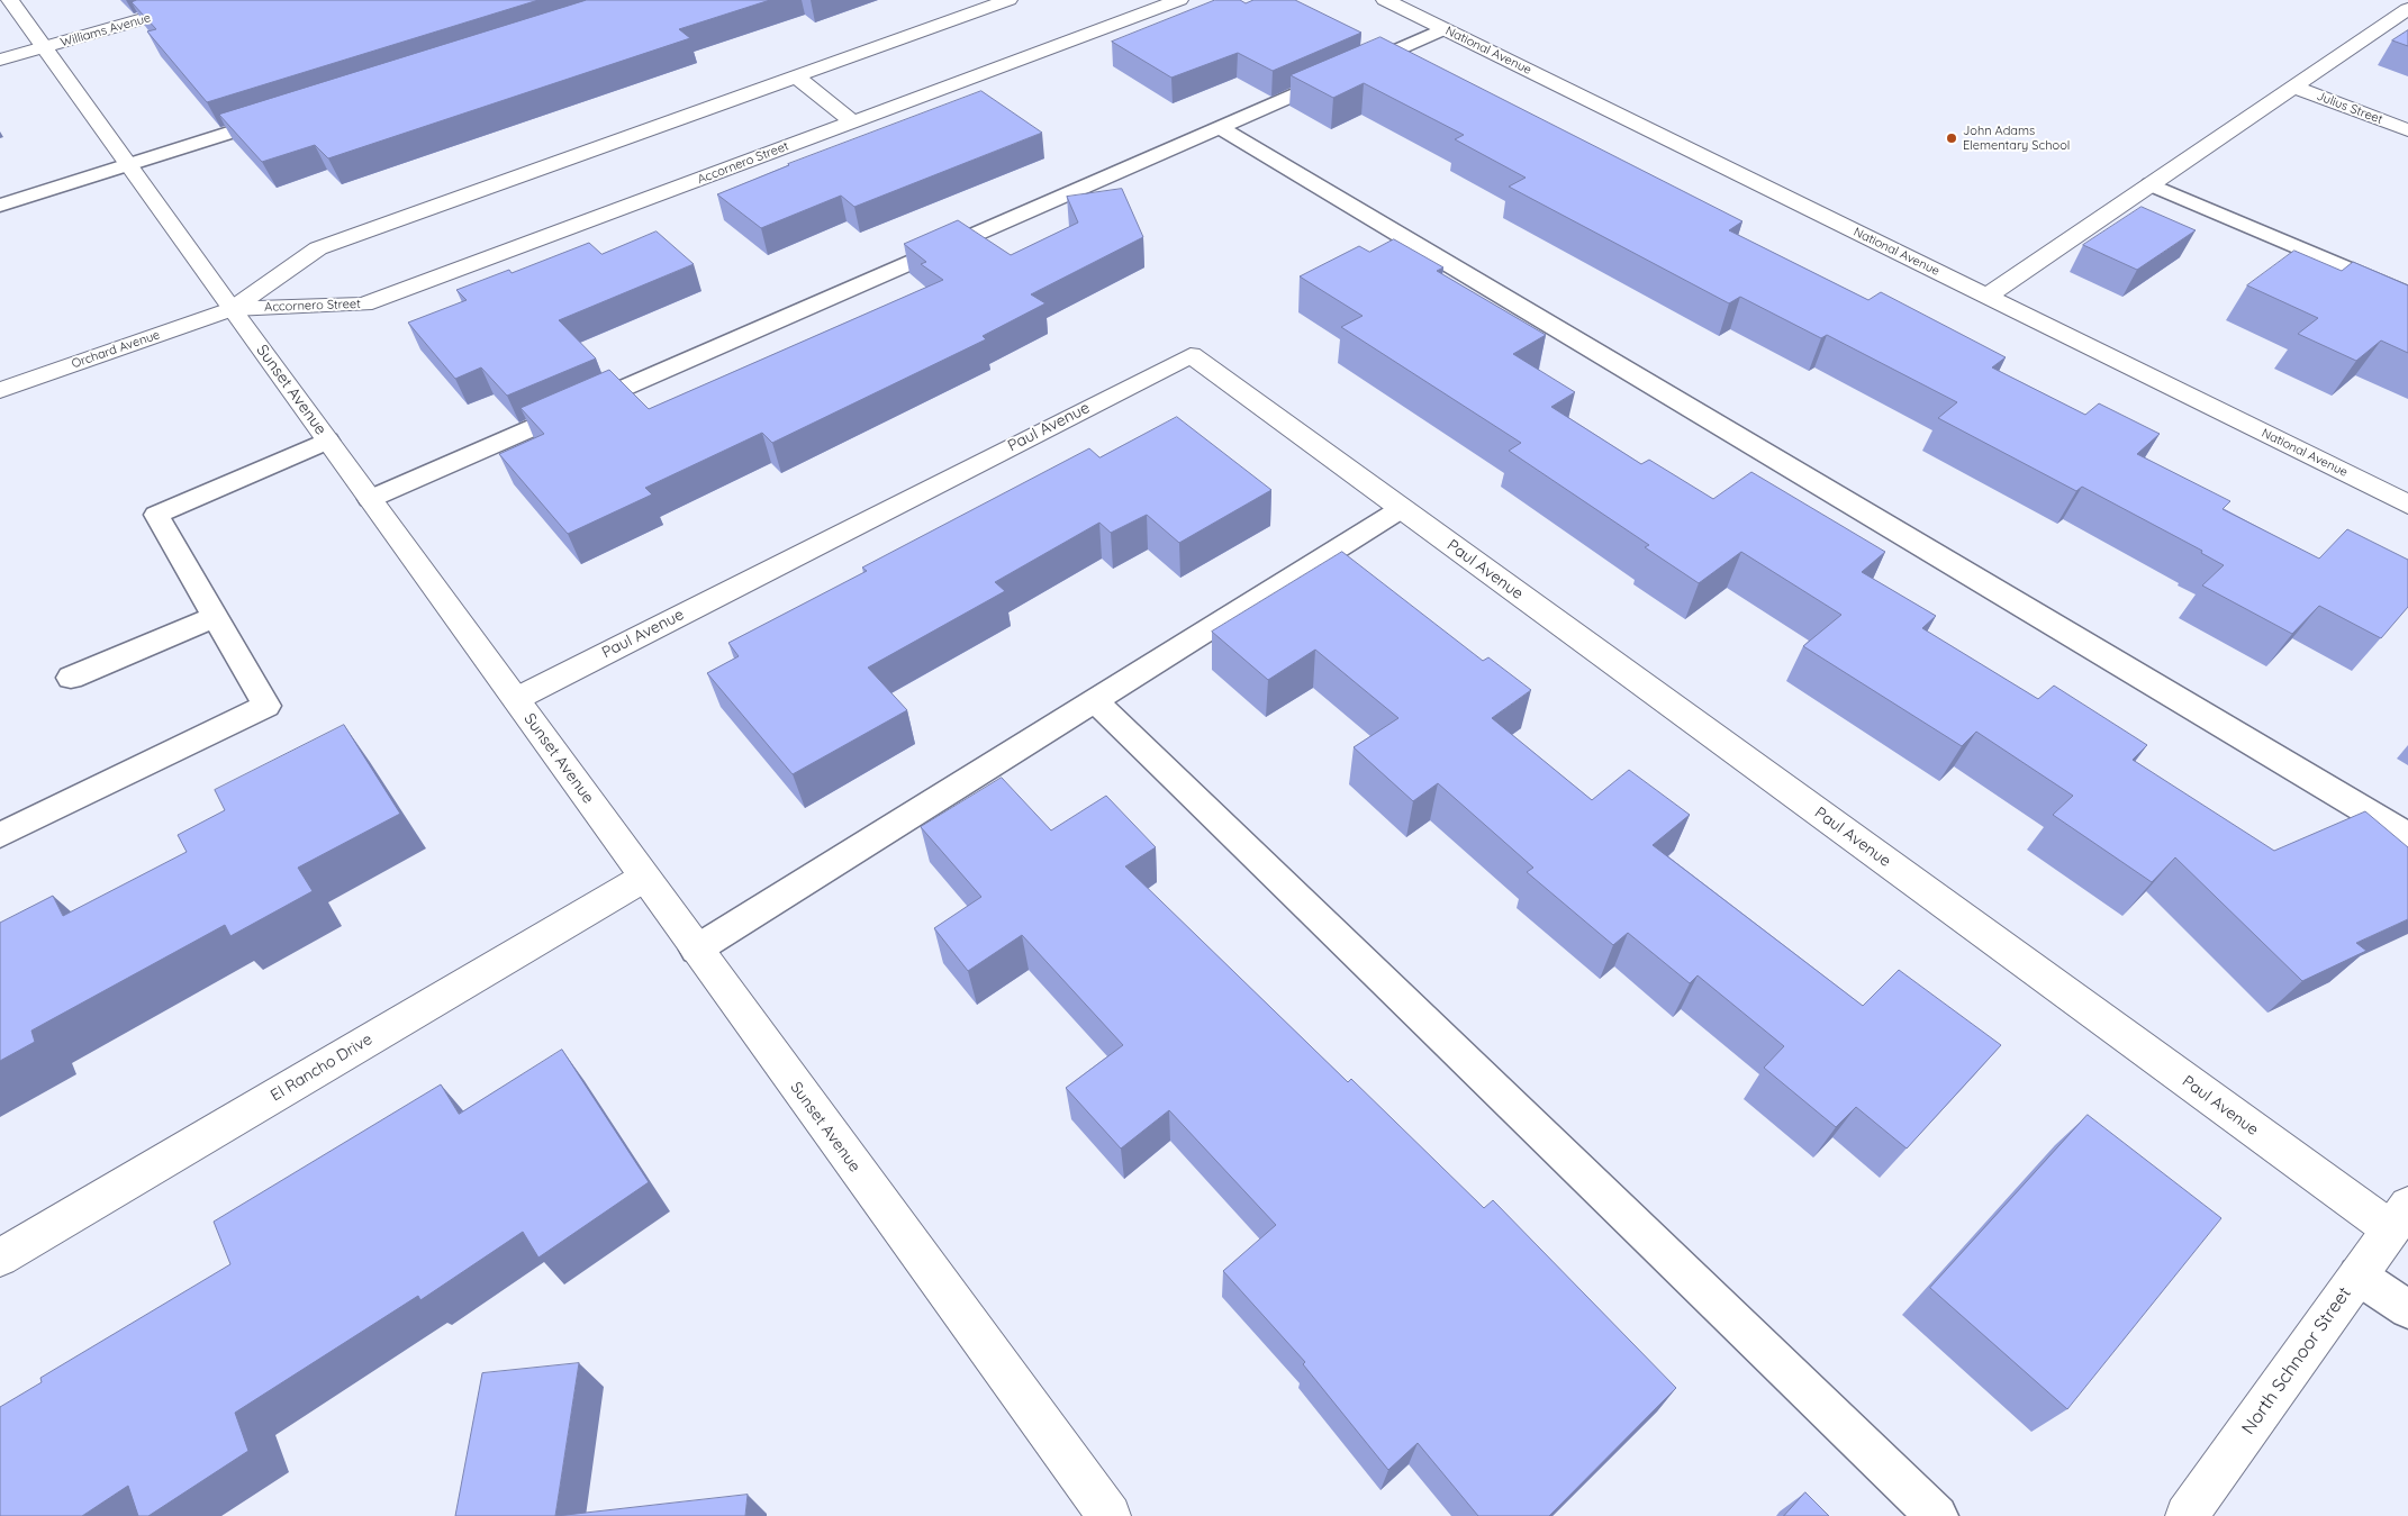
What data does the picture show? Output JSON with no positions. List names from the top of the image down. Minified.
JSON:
{"streets":{"street":["Williams Avenue","National Avenue","Julius Street","Accornero Street","Orchard Avenue","Sunset Avenue","Paul Avenue","El Rancho Drive","North Schnoor Street"]},"crossings":[["Williams Avenue","Sunset Avenue"],["Accornero Street","Orchard Avenue"],["Accornero Street","Sunset Avenue"],["Orchard Avenue","Sunset Avenue"],["Sunset Avenue","Paul Avenue"],["Sunset Avenue","El Rancho Drive"],["Paul Avenue","North Schnoor Street"]],"places":["John Adams Elementary School"]}
